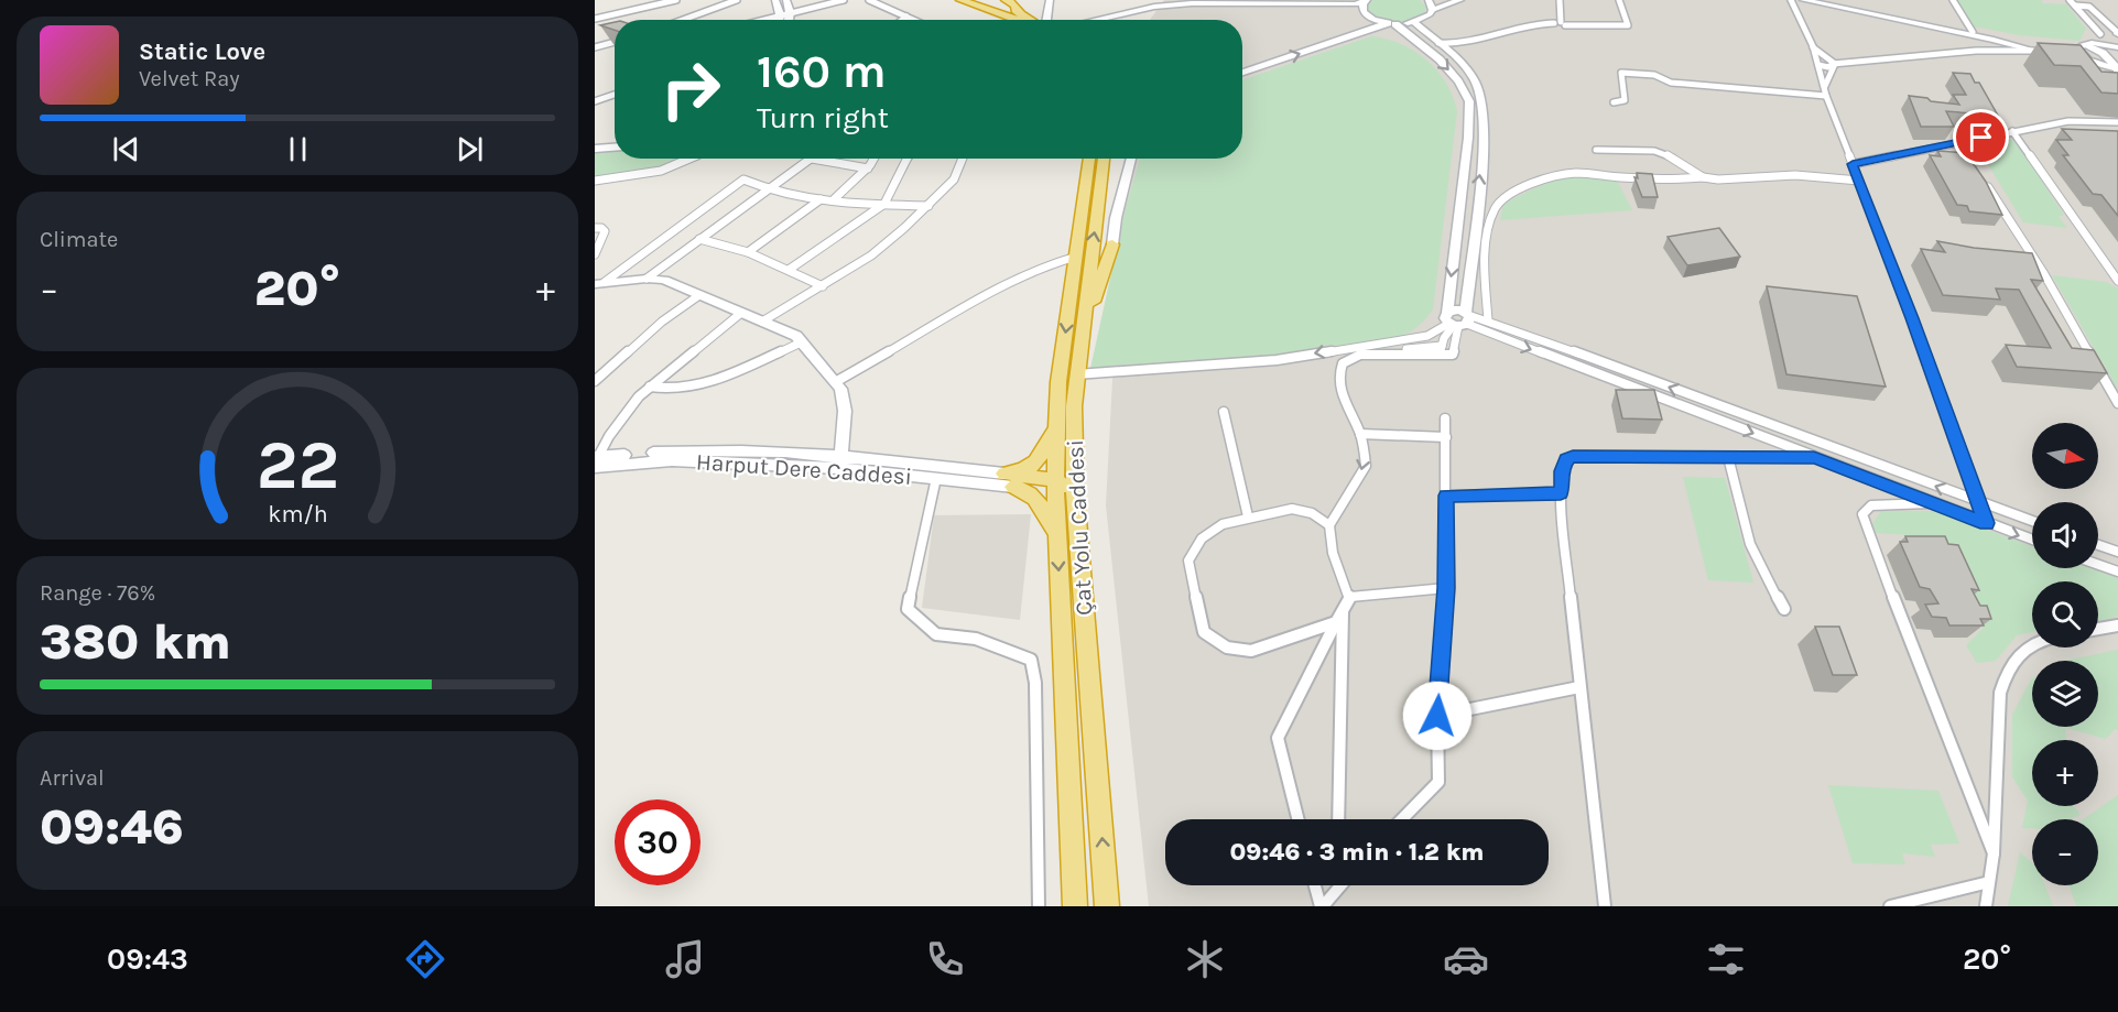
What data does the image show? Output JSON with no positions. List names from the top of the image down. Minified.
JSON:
{"streets":{"highway":["Çat Yolu Caddesi"],"main road":["Harput Dere Caddesi"]},"north":"right","page":{"turn":["160 m","Turn right"],"song":["Static Love","Velvet Ray"],"tile":["Climate",["Range · 76%","380 km"],["Arrival","09:46"]],"heat":["−","20°","+"],"map_buttons":["+","−"],"limit":"30","trip":"09:46 · 3 min · 1.2 km","tabs":["09:43","20°"],"gauge":["22","km/h"]}}
